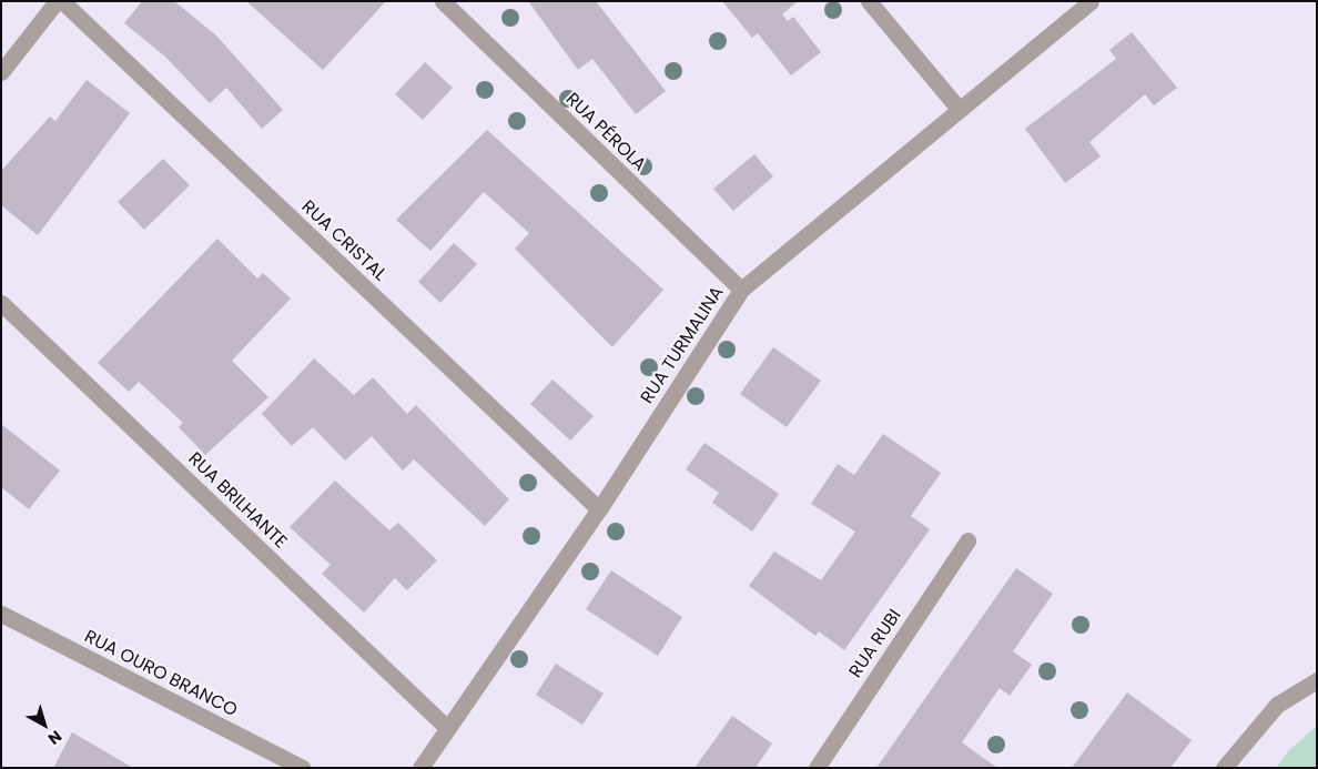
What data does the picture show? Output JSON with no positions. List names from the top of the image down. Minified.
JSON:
{"streets":{"street":["RUA PÉROLA","RUA CRISTAL","RUA TURMALINA","RUA BRILHANTE","RUA RUBI","RUA OURO BRANCO"]},"crossings":[["RUA PÉROLA","RUA TURMALINA"],["RUA CRISTAL","RUA TURMALINA"],["RUA TURMALINA","RUA BRILHANTE"]],"north":"bottom right"}
